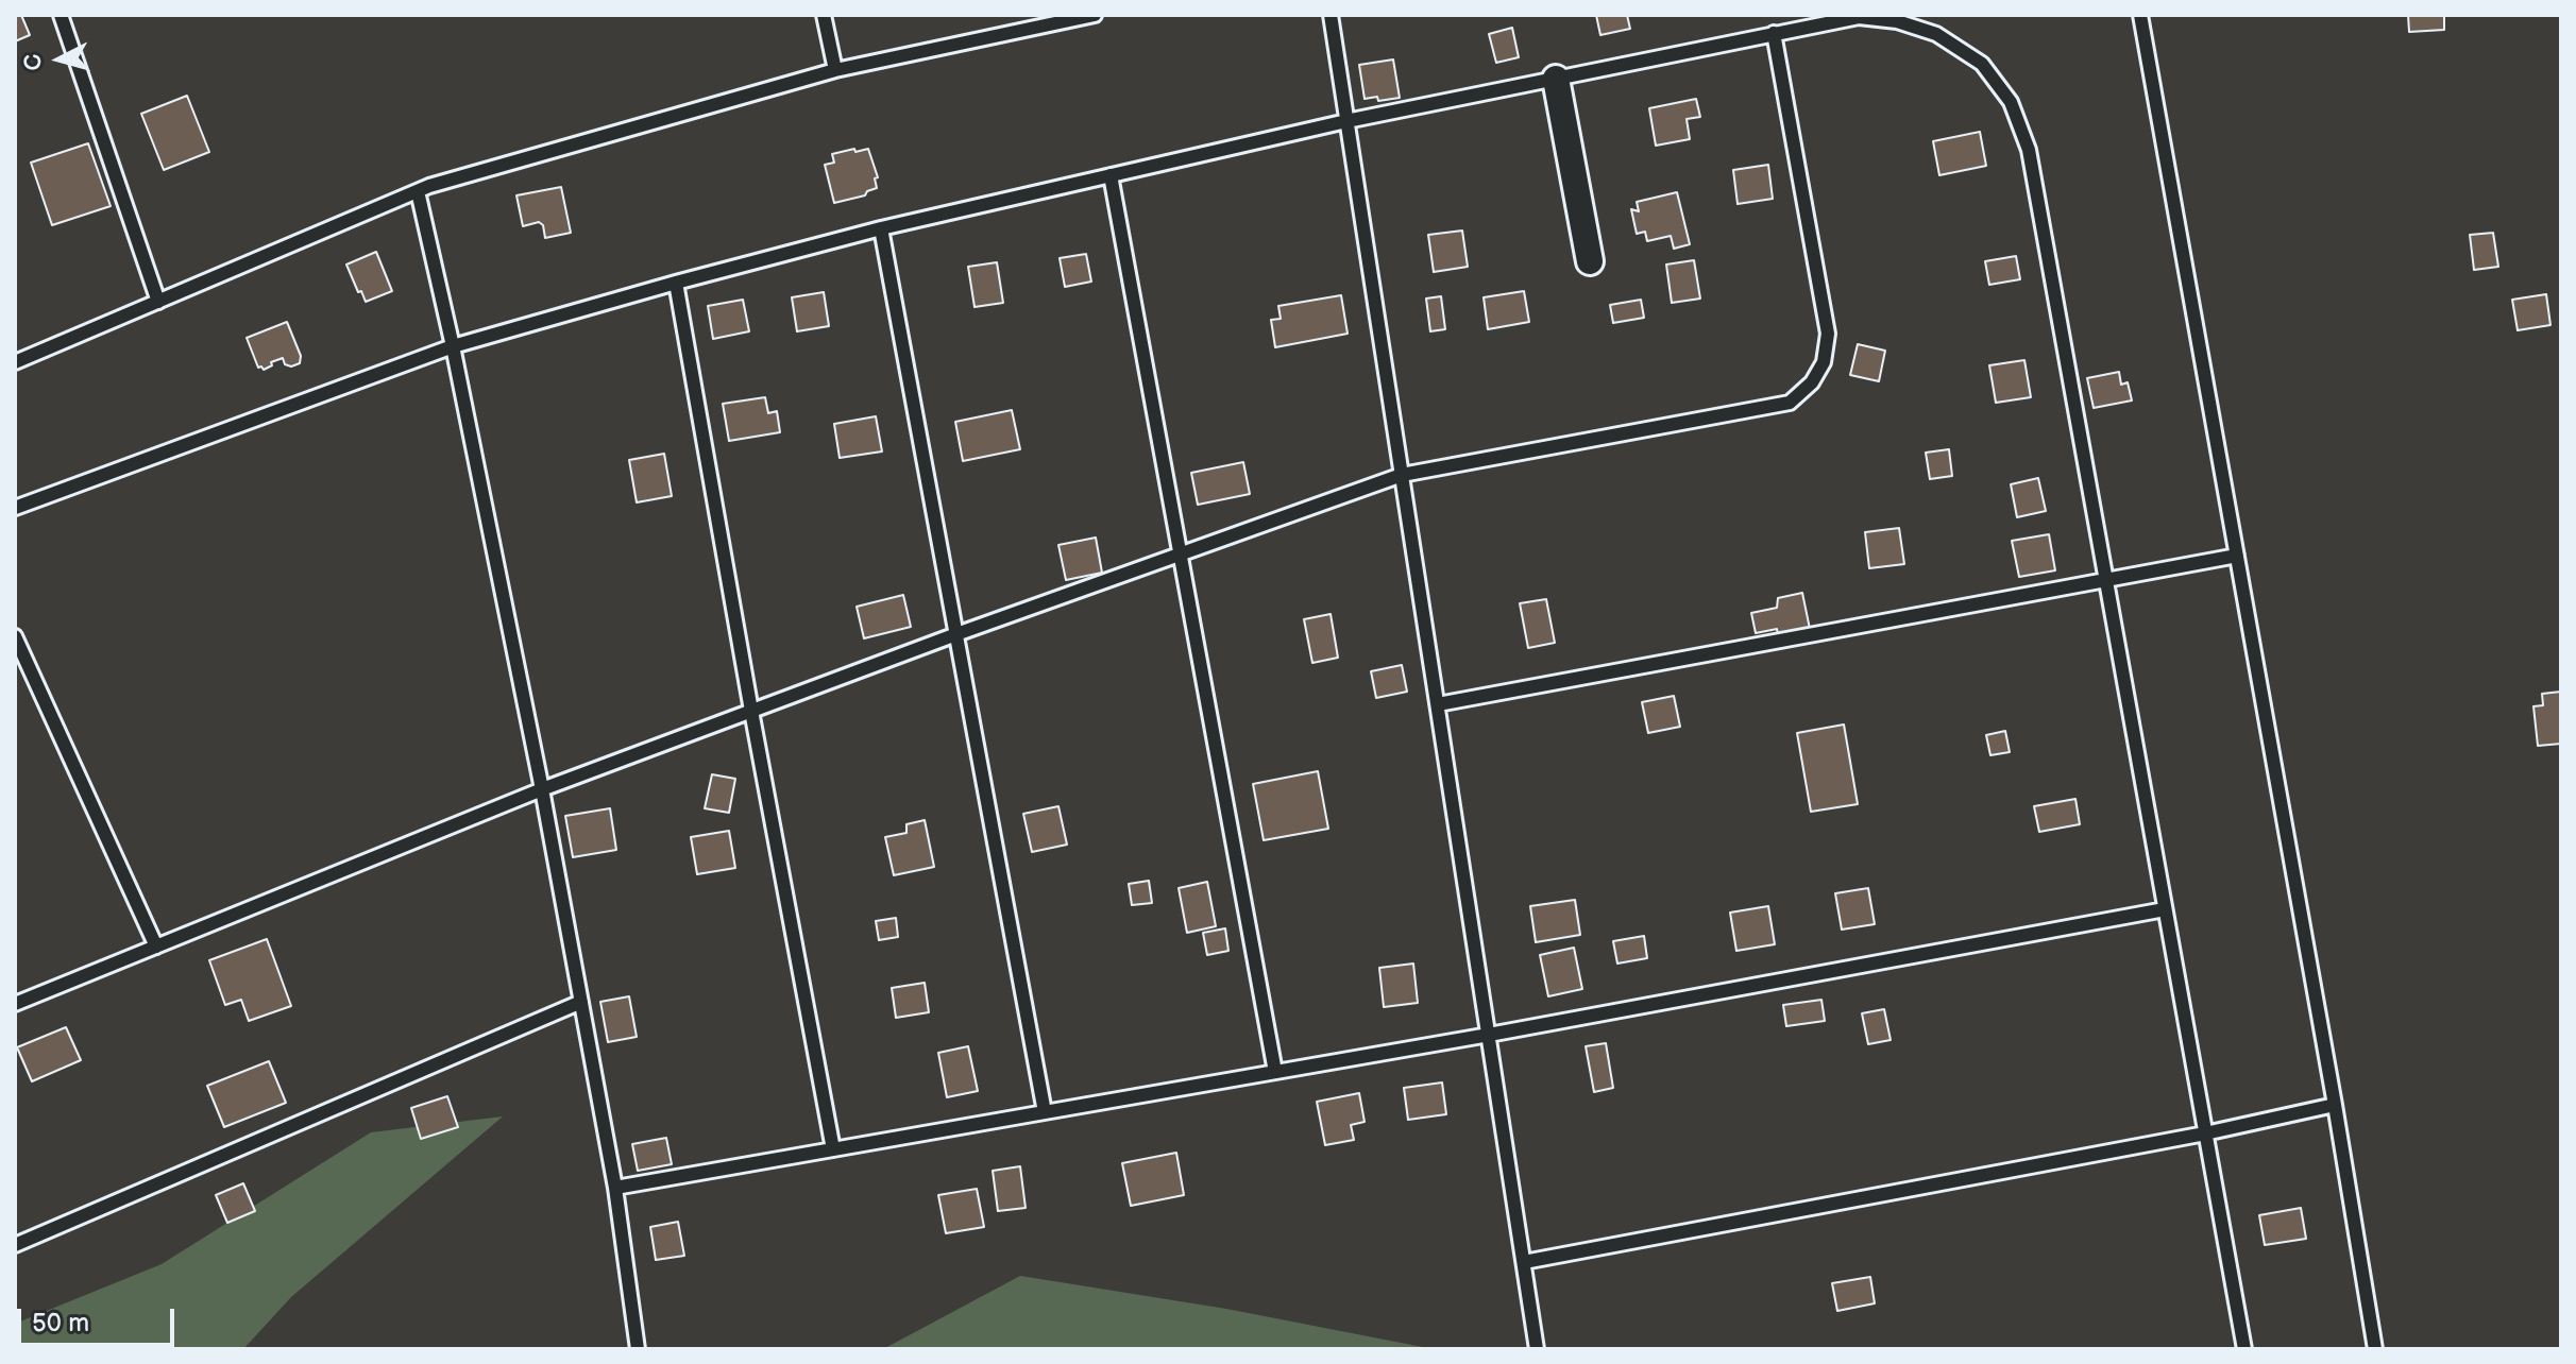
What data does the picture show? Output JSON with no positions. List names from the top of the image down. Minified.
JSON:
{"scale_bar":"50 m","north":"left"}
